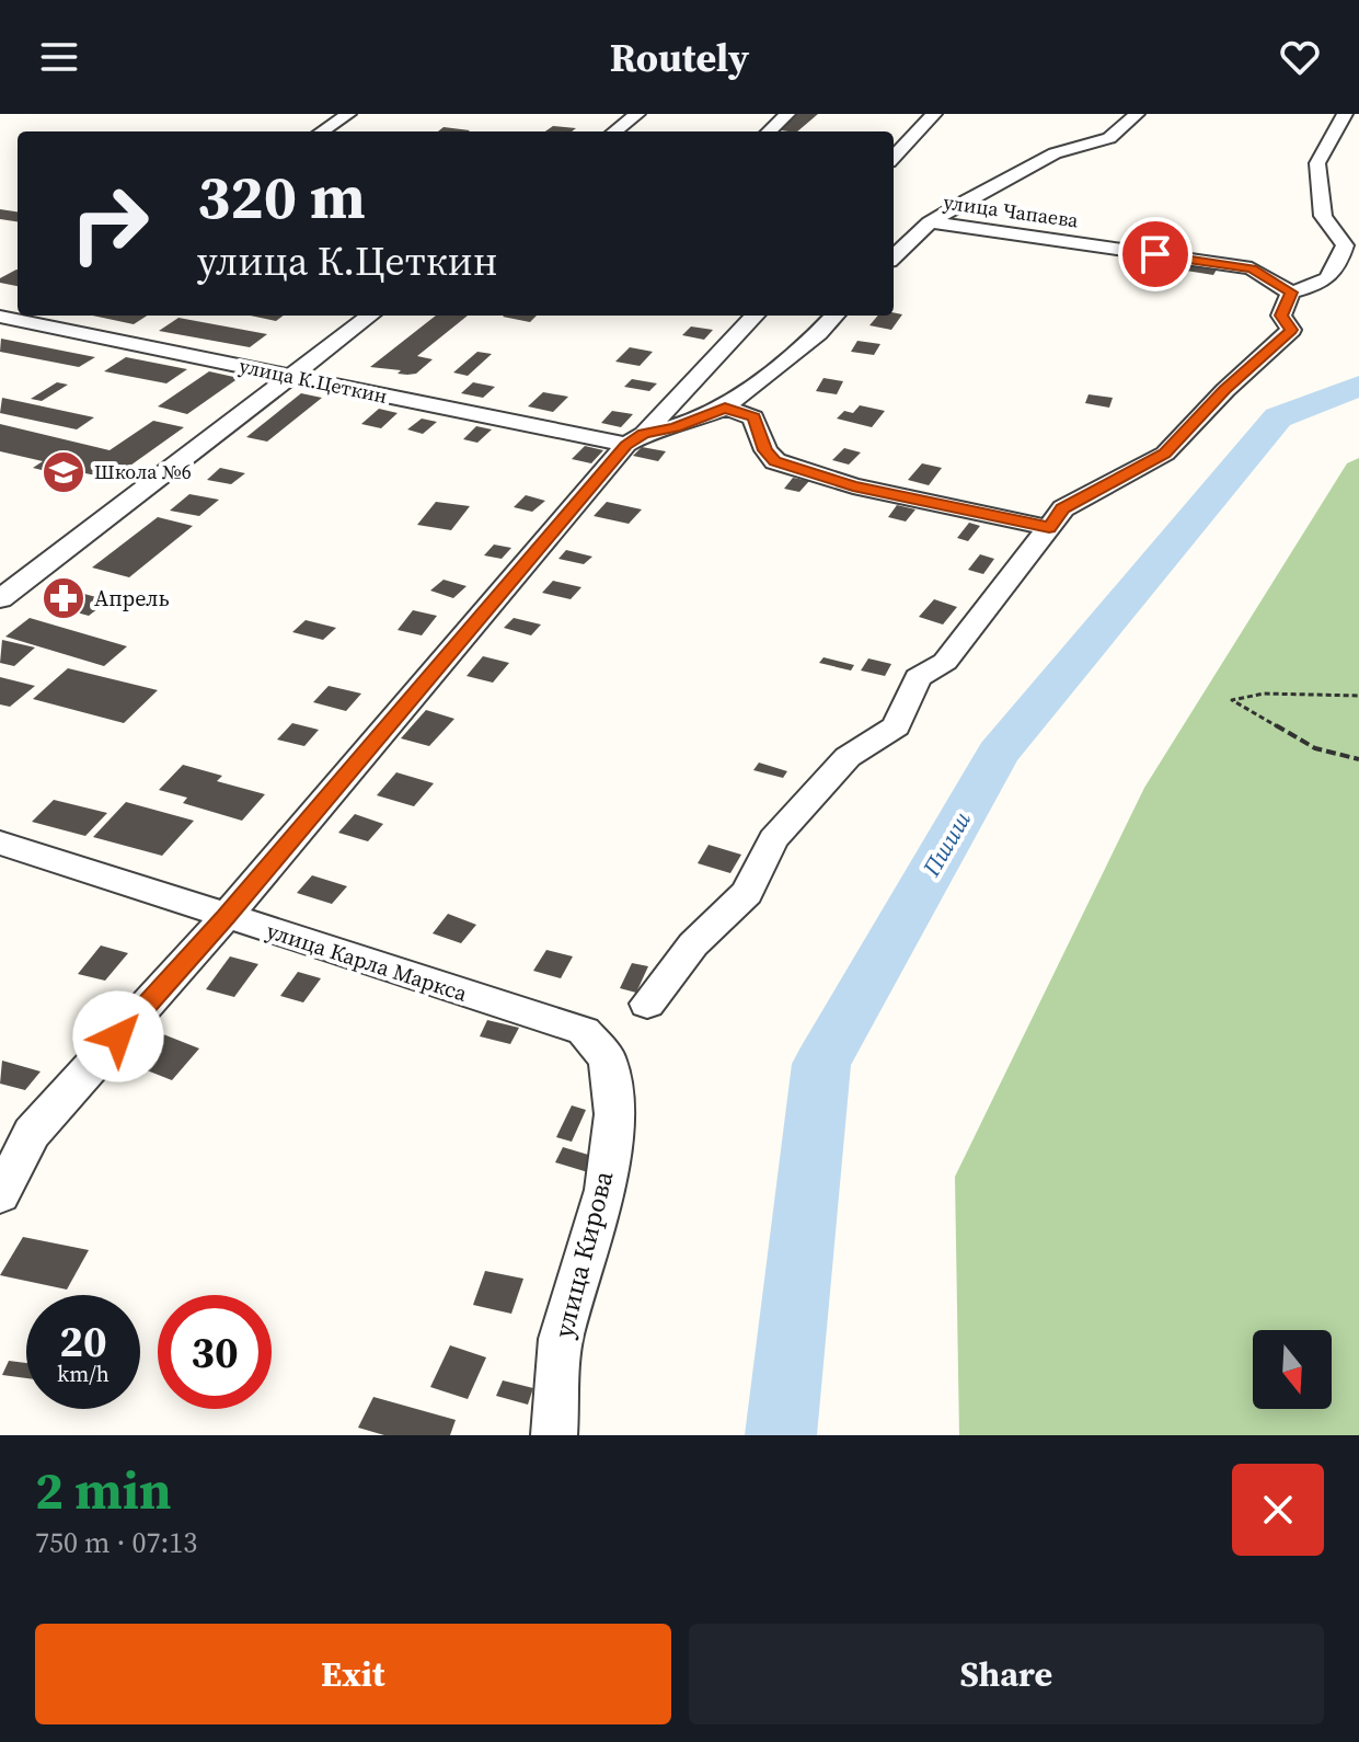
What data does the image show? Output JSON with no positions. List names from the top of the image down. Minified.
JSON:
{"streets":{"street":["улица Чапаева","улица К.Цеткин","улица Карла Маркса","улица Кирова"]},"crossings":[["улица Карла Маркса","улица Кирова"]],"water":["Пшиш"],"places":{"school or university":["Школа №6"],"pharmacy":["Апрель"]},"north":"bottom","page":{"header":"Routely","turn":["320 m","улица К.Цеткин"],"speed":"20 km/h","limit":"30","heading":["2 min","750 m · 07:13"],"buttons":["Exit","Share"]}}
